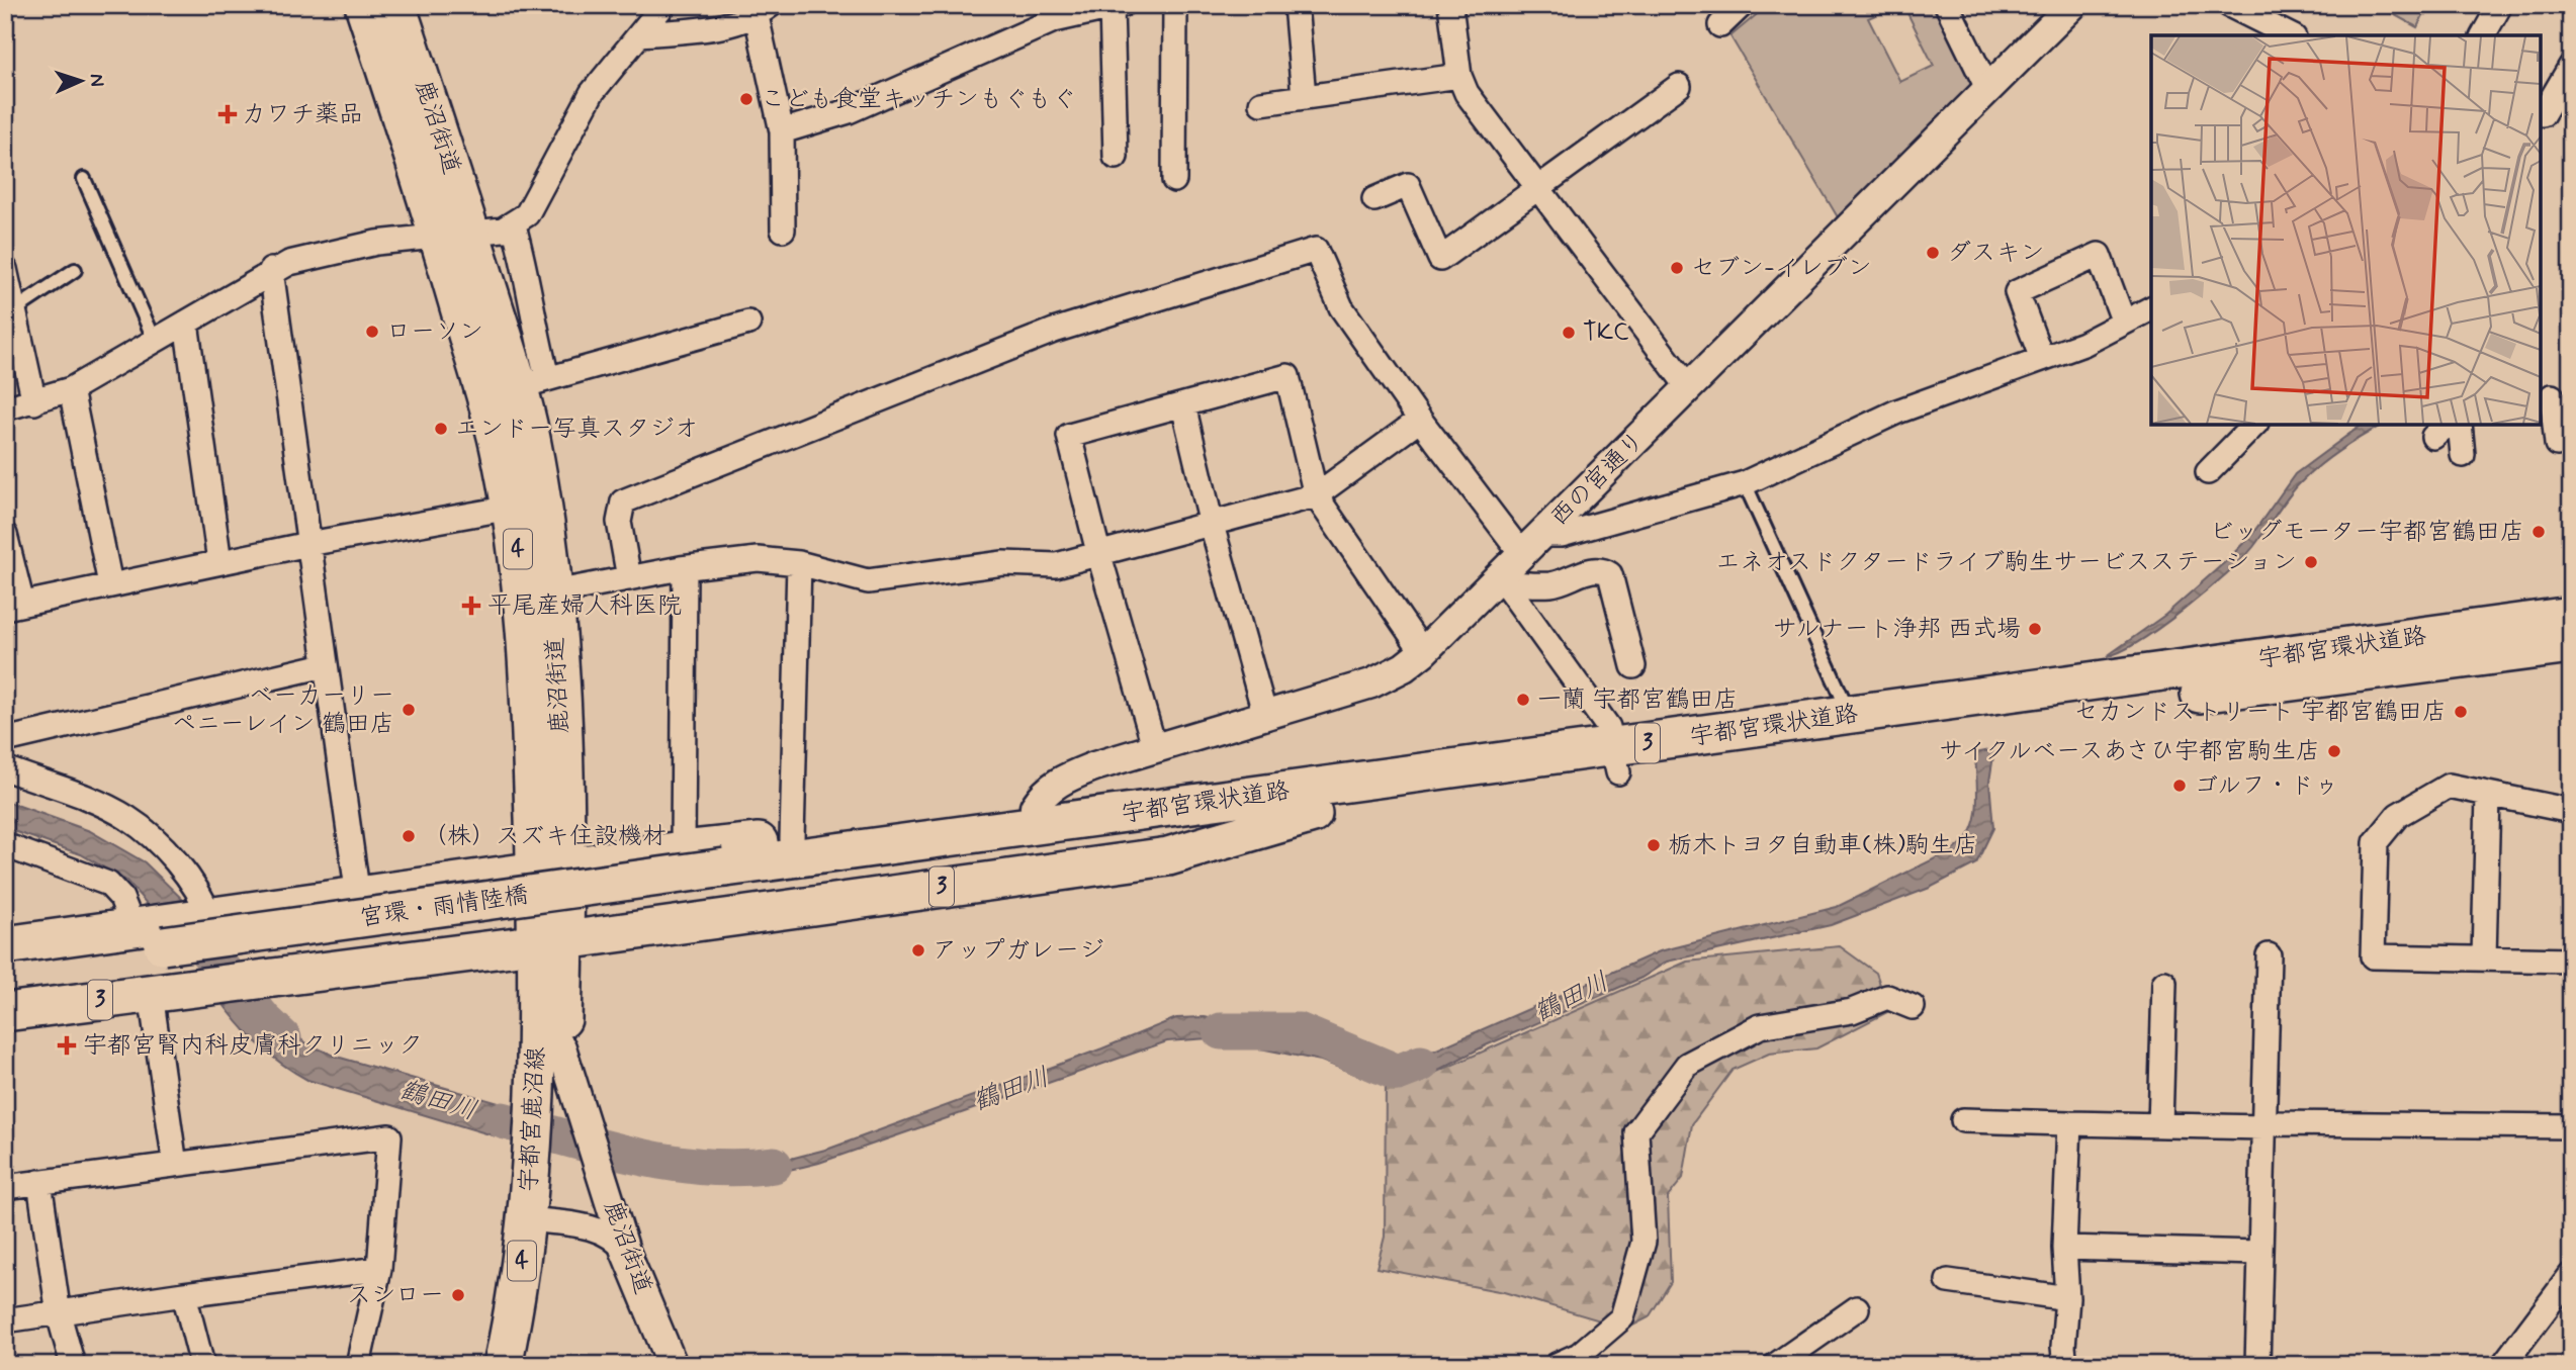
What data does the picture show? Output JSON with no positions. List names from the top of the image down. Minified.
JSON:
{"streets":{"main road":["鹿沼街道","4","宇都宮環状道路","3","宮環・雨情陸橋","宇都宮鹿沼線"],"street":["西の宮通り"]},"crossings":[["鹿沼街道","3"],["鹿沼街道","宇都宮鹿沼線"],["西の宮通り","3"],["宇都宮環状道路","3"],["宇都宮環状道路","宮環・雨情陸橋"],["3","宮環・雨情陸橋"],["3","宇都宮鹿沼線"]],"water":["鶴田川"],"places":{"other":["こども食堂キッチンもぐもぐ","ダスキン","セブン-イレブン","ローソン","TKC","エンドー写真スタジオ","ビッグモーター宇都宮鶴田店","エネオスドクタードライブ駒生サービスステーション","サルナート浄邦 西式場","一蘭 宇都宮鶴田店","ベーカーリー ペニーレイン 鶴田店","セカンドストリート 宇都宮鶴田店","サイクルベースあさひ宇都宮駒生店","ゴルフ・ドゥ","（株）スズキ住設機材","栃木トヨタ自動車(株)駒生店","アップガレージ","スシロー"],"health":["カワチ薬品","平尾産婦人科医院","宇都宮腎内科皮膚科クリニック"]},"north":"right"}
